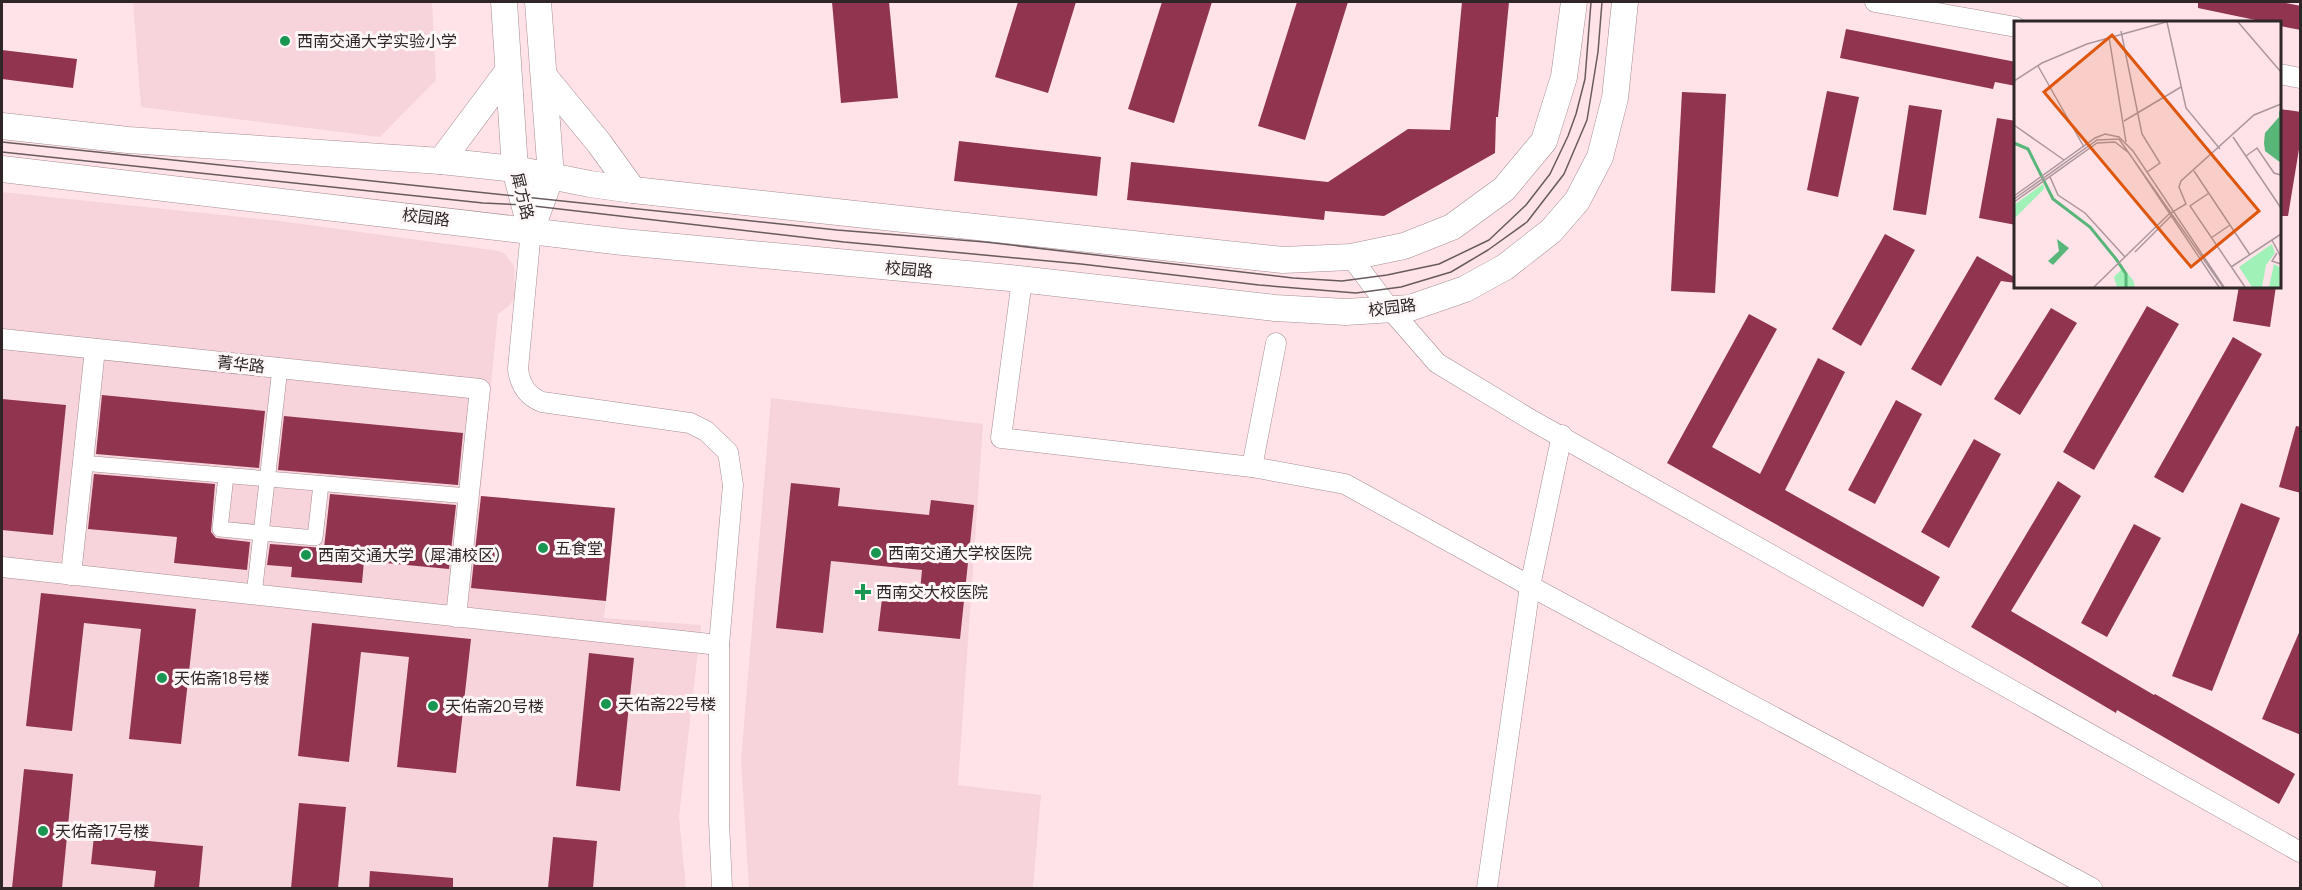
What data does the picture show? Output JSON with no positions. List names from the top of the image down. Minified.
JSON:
{"streets":{"street":["犀方路","校园路","菁华路"]},"crossings":[["犀方路","校园路"]],"places":{"other":["西南交通大学实验小学","五食堂","西南交通大学校医院","西南交通大学（犀浦校区）","天佑斋18号楼","天佑斋22号楼","天佑斋20号楼","天佑斋17号楼"],"health":["西南交大校医院"]}}
